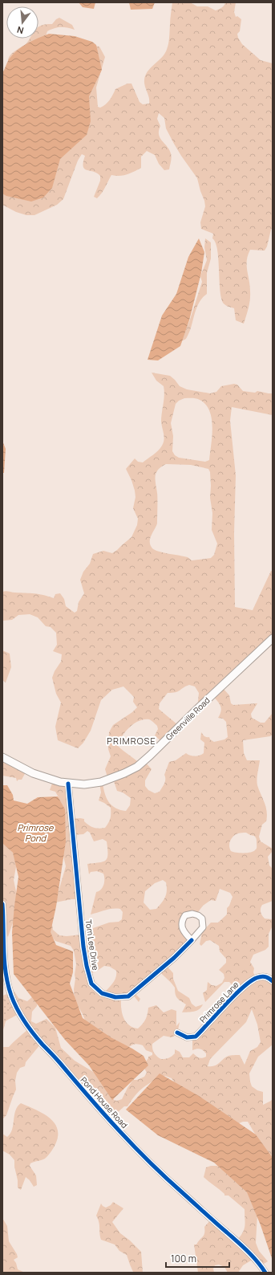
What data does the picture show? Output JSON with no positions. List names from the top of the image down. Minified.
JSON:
{"streets":{"main road":["Greenville Road"],"street":["Tom Lee Drive","Primrose Lane","Pond House Road"]},"crossings":[["Greenville Road","Tom Lee Drive"]],"districts":["PRIMROSE"],"water":["Primrose Pond"],"scale_bar":"100 m","north":"bottom"}
